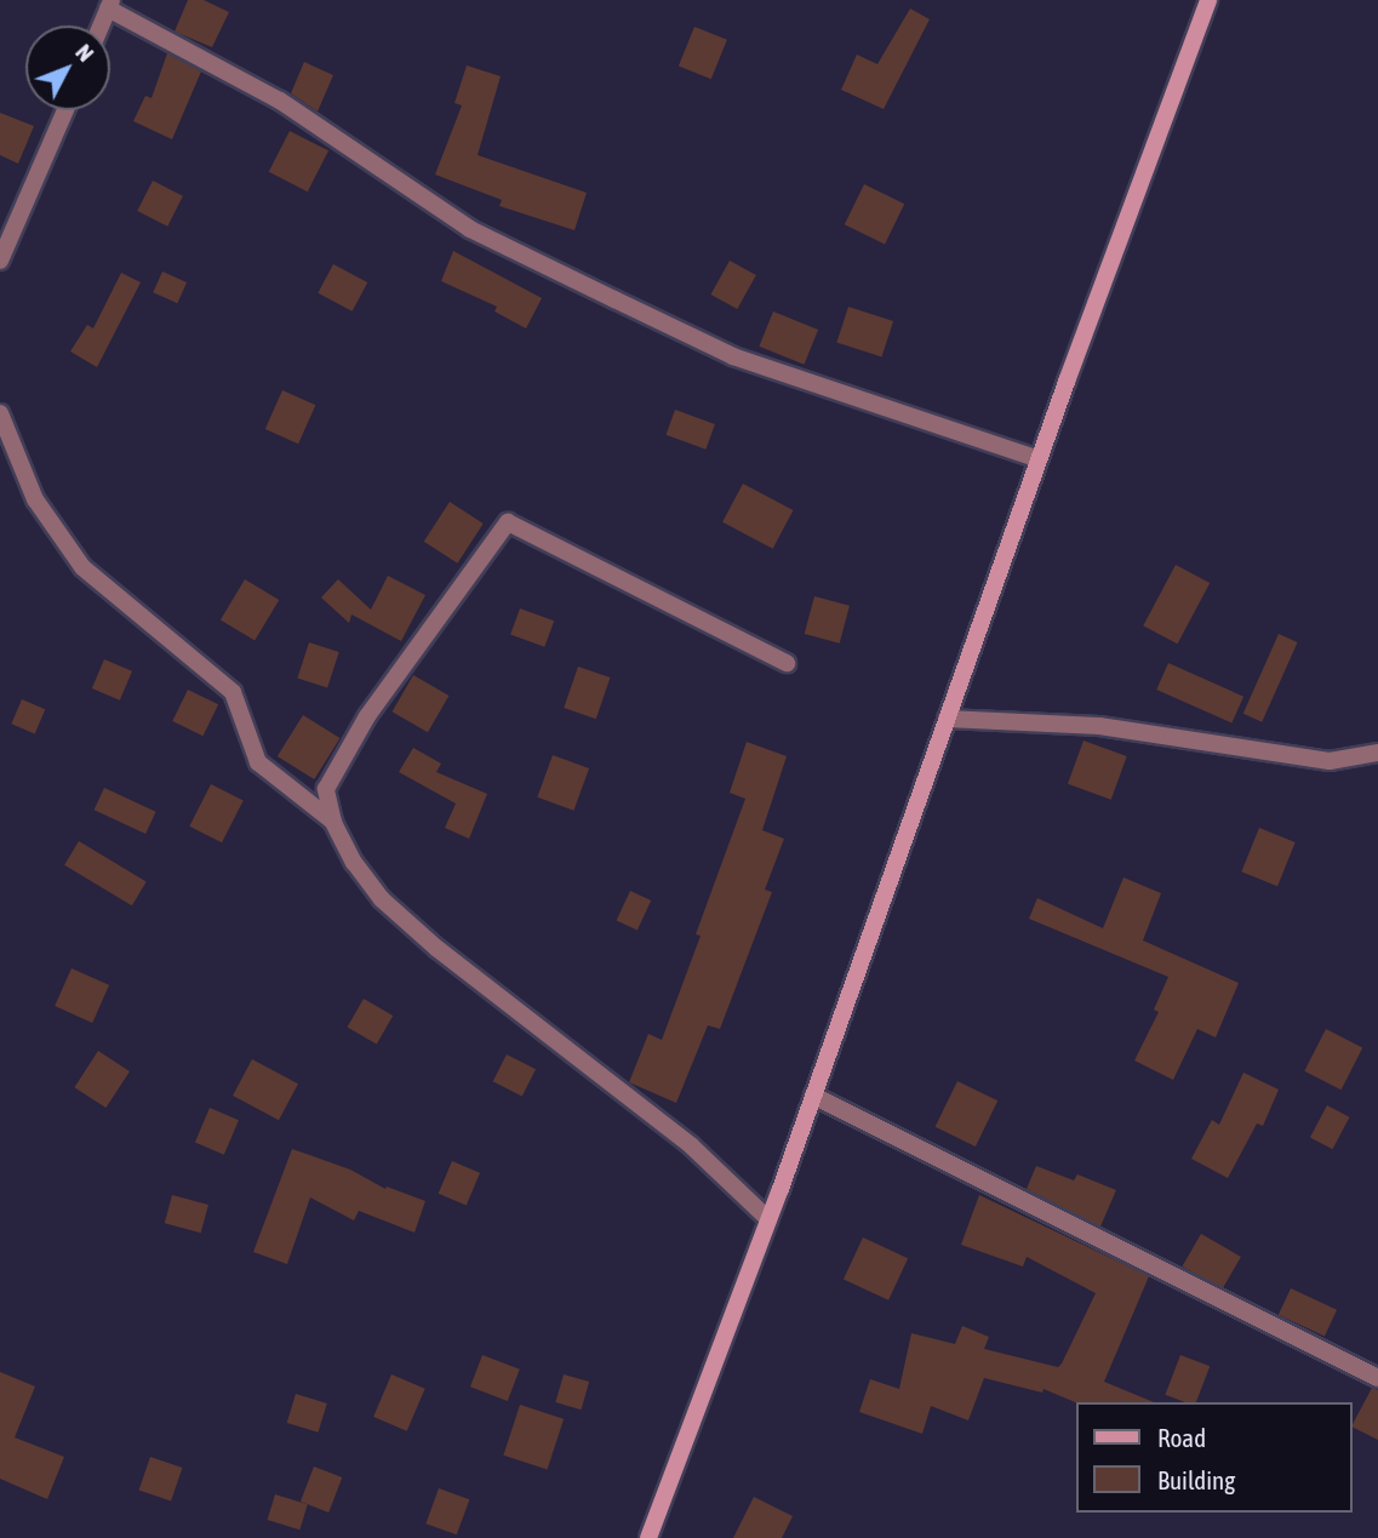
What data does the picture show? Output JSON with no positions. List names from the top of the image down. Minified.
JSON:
{"legend":["Road","Building"],"north":"top right"}
